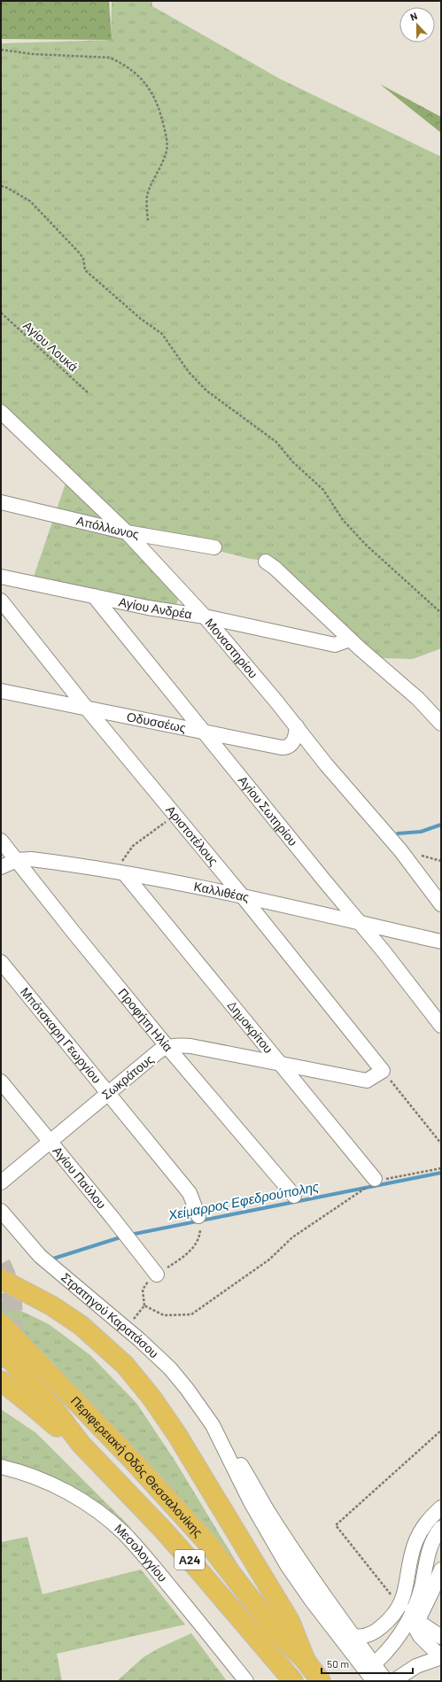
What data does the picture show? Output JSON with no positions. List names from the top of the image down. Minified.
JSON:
{"streets":{"highway":["Περιφερειακή Οδός Θεσσαλονίκης","Α24"],"street":["Απόλλωνος","Αγίου Ανδρέα","Μοναστηρίου","Οδυσσέως","Αγίου Σωτηρίου","Αριστοτέλους","Καλλιθέας","Προφήτη Ηλία","Δημοκρίτου","Μπότσκαρη Γεωργίου","Σωκράτους","Αγίου Παύλου","Στρατηγού Καρατάσου","Μεσολογγίου"],"path":["Αγίου Λουκά"]},"crossings":[["Απόλλωνος","Μοναστηρίου"],["Αγίου Ανδρέα","Μοναστηρίου"],["Αγίου Ανδρέα","Αγίου Σωτηρίου"],["Μοναστηρίου","Οδυσσέως"],["Οδυσσέως","Αγίου Σωτηρίου"],["Οδυσσέως","Αριστοτέλους"],["Αγίου Σωτηρίου","Καλλιθέας"],["Αριστοτέλους","Καλλιθέας"],["Αριστοτέλους","Σωκράτους"],["Καλλιθέας","Προφήτη Ηλία"],["Καλλιθέας","Δημοκρίτου"],["Προφήτη Ηλία","Σωκράτους"],["Δημοκρίτου","Σωκράτους"],["Μπότσκαρη Γεωργίου","Σωκράτους"],["Σωκράτους","Αγίου Παύλου"]],"water":["Χείμαρρος Εφεδρούπολης"],"scale_bar":"50 m","north":"top"}
